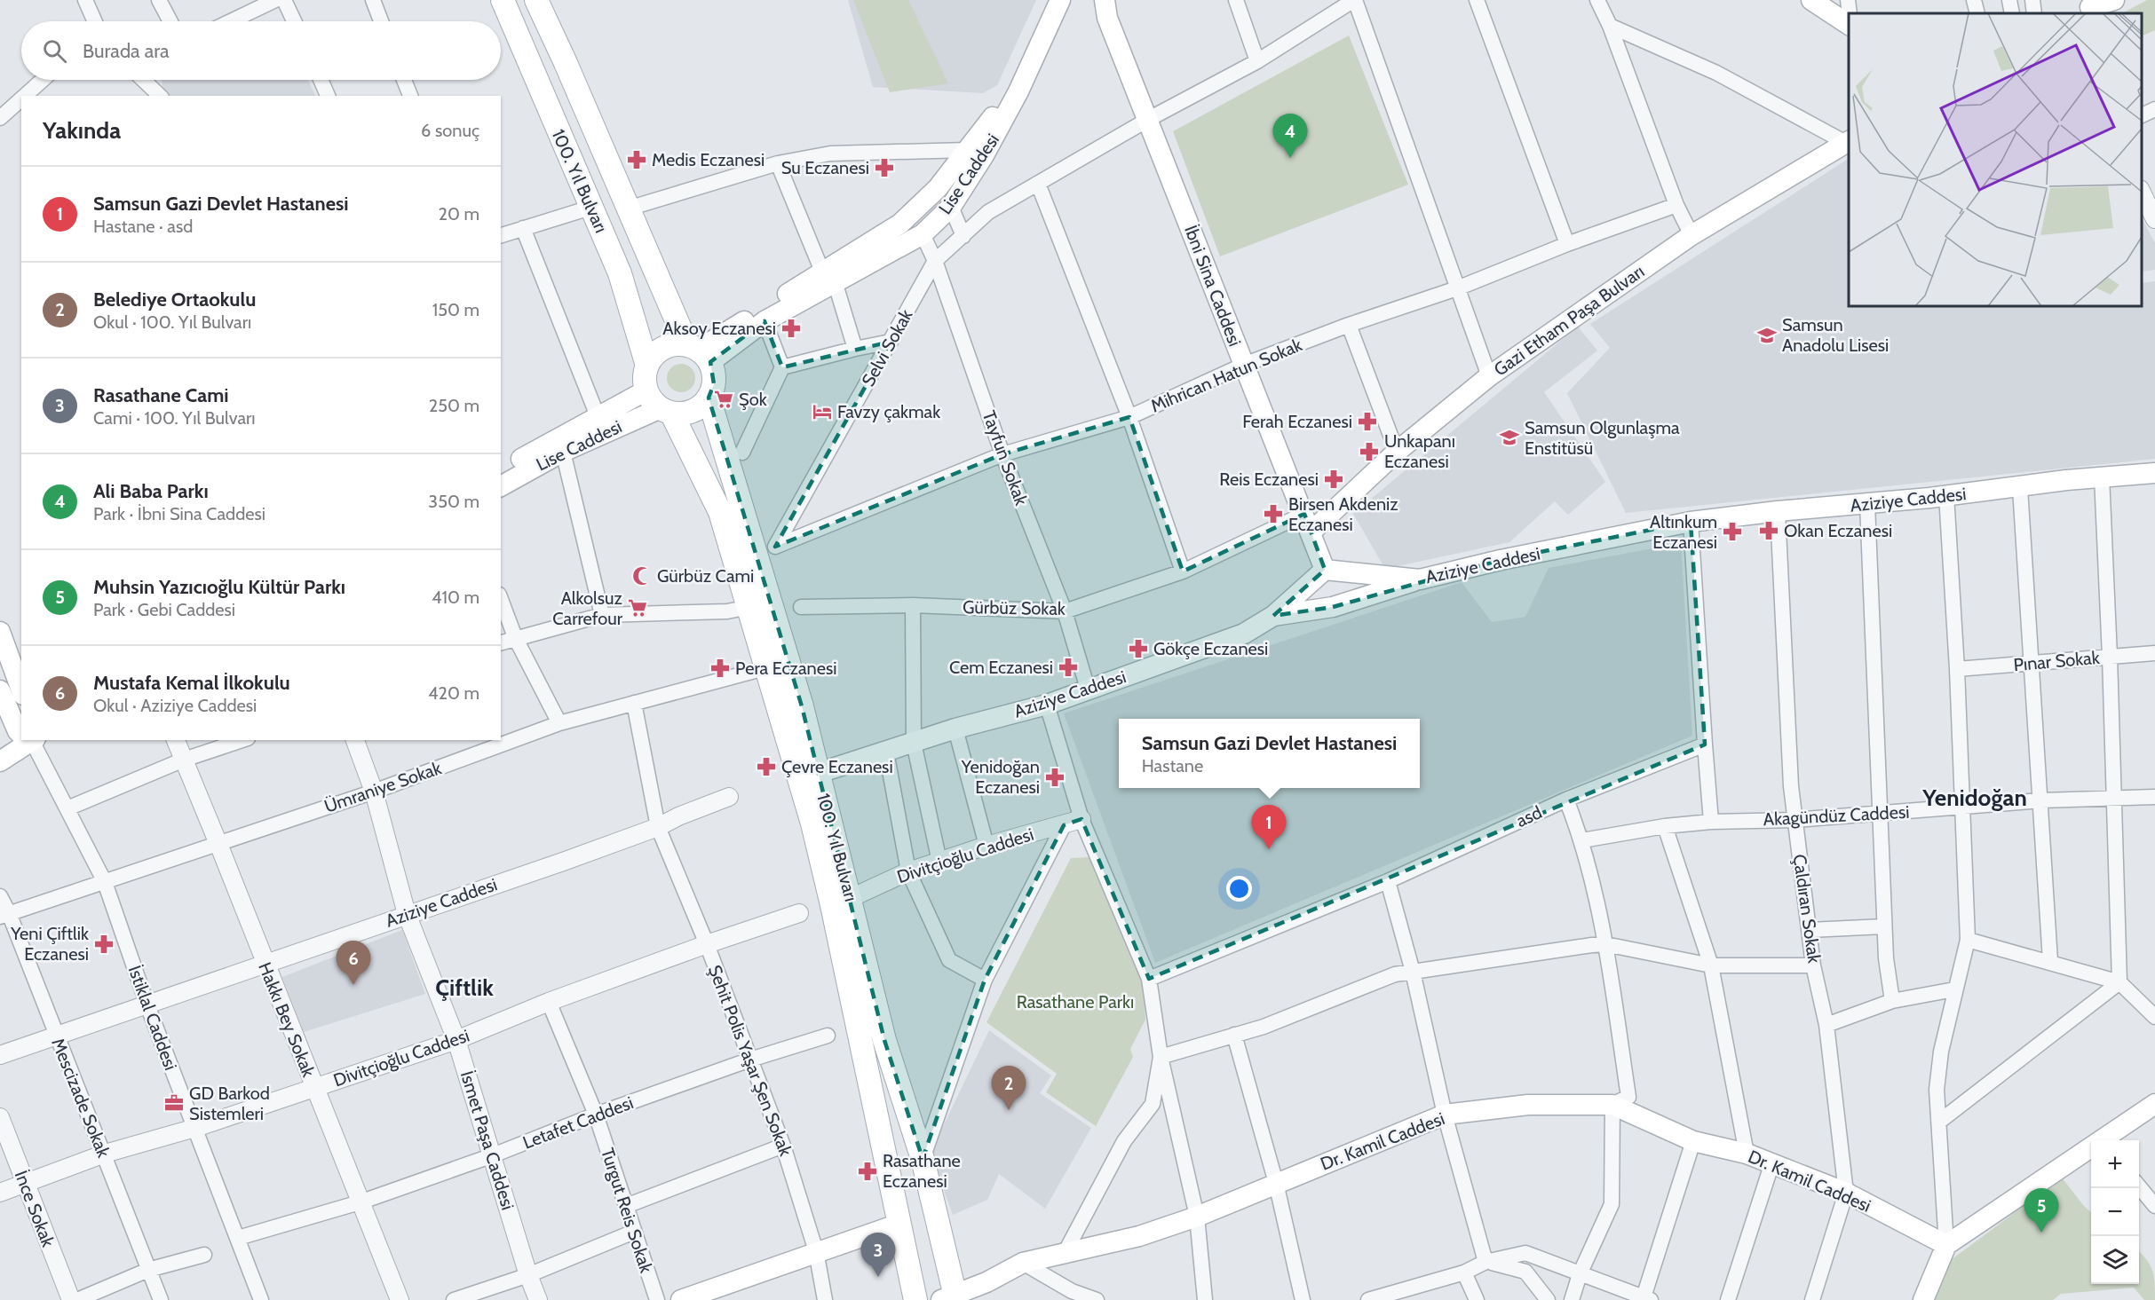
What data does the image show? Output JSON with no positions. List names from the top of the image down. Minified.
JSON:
{"streets":{"main road":["Lise Caddesi","100. Yıl Bulvarı","İbni Sina Caddesi","Gazi Etham Paşa Bulvarı","Aziziye Caddesi","İstiklal Caddesi","Dr. Kamil Caddesi"],"street":["Selvi Sokak","Mihrican Hatun Sokak","Tayfun Sokak","Gürbüz Sokak","Pınar Sokak","Ümraniye Sokak","Akagündüz Caddesi","asd","Divitçioğlu Caddesi","Çaldıran Sokak","Hakkı Bey Sokak","Şehit Polis Yaşar Şen Sokak","Mescizade Sokak","Letafet Caddesi","İsmet Paşa Caddesi","İnce Sokak","Turgut Reis Sokak"]},"crossings":[["Lise Caddesi","100. Yıl Bulvarı"],["Lise Caddesi","Tayfun Sokak"],["100. Yıl Bulvarı","Aziziye Caddesi"],["100. Yıl Bulvarı","Ümraniye Sokak"],["100. Yıl Bulvarı","Divitçioğlu Caddesi"],["100. Yıl Bulvarı","Dr. Kamil Caddesi"],["İbni Sina Caddesi","Gazi Etham Paşa Bulvarı"],["İbni Sina Caddesi","Mihrican Hatun Sokak"],["İbni Sina Caddesi","Aziziye Caddesi"],["İbni Sina Caddesi","Gürbüz Sokak"],["Gazi Etham Paşa Bulvarı","Gürbüz Sokak"],["Selvi Sokak","Mihrican Hatun Sokak"],["Selvi Sokak","Tayfun Sokak"],["Mihrican Hatun Sokak","Tayfun Sokak"],["Tayfun Sokak","Aziziye Caddesi"],["Tayfun Sokak","Gürbüz Sokak"],["Aziziye Caddesi","Çaldıran Sokak"],["Aziziye Caddesi","İstiklal Caddesi"],["Aziziye Caddesi","Hakkı Bey Sokak"],["Aziziye Caddesi","Şehit Polis Yaşar Şen Sokak"],["Aziziye Caddesi","Mescizade Sokak"],["Aziziye Caddesi","İsmet Paşa Caddesi"],["Ümraniye Sokak","İstiklal Caddesi"],["Ümraniye Sokak","Hakkı Bey Sokak"],["Ümraniye Sokak","Şehit Polis Yaşar Şen Sokak"],["Ümraniye Sokak","Mescizade Sokak"],["Ümraniye Sokak","İsmet Paşa Caddesi"],["Akagündüz Caddesi","Çaldıran Sokak"],["Divitçioğlu Caddesi","İstiklal Caddesi"],["Divitçioğlu Caddesi","Hakkı Bey Sokak"],["Divitçioğlu Caddesi","Şehit Polis Yaşar Şen Sokak"],["Divitçioğlu Caddesi","Mescizade Sokak"],["Divitçioğlu Caddesi","İsmet Paşa Caddesi"],["Divitçioğlu Caddesi","İnce Sokak"],["Divitçioğlu Caddesi","Turgut Reis Sokak"],["Çaldıran Sokak","Dr. Kamil Caddesi"],["İstiklal Caddesi","Letafet Caddesi"],["Hakkı Bey Sokak","Letafet Caddesi"],["Şehit Polis Yaşar Şen Sokak","Letafet Caddesi"],["Letafet Caddesi","İsmet Paşa Caddesi"],["Letafet Caddesi","Turgut Reis Sokak"]],"districts":["Yenidoğan","Çiftlik"],"parks":["Rasathane Parkı"],"places":{"pharmacy":["Medis Eczanesi","Su Eczanesi","Aksoy Eczanesi","Ferah Eczanesi","Unkapanı Eczanesi","Reis Eczanesi","Birsen Akdeniz Eczanesi","Okan Eczanesi","Altınkum Eczanesi","Gökçe Eczanesi","Cem Eczanesi","Pera Eczanesi","Çevre Eczanesi","Yenidoğan Eczanesi","Yeni Çiftlik Eczanesi","Rasathane Eczanesi"],"school or university":["Samsun Anadolu Lisesi","Samsun Olgunlaşma Enstitüsü"],"supermarket":["Şok","Alkolsuz Carrefour"],"hotel":["Favzy çakmak"],"mosque":["Gürbüz Cami"],"office":["GD Barkod Sistemleri"]},"page":{"search":"Burada ara","heading":["Yakında","6 sonuç"],"pins":["4","1","6","2","5","3"],"list":[{"mark":"1","name":"Samsun Gazi Devlet Hastanesi","note":"Hastane · asd","value":"20 m"},{"mark":"2","name":"Belediye Ortaokulu","note":"Okul · 100. Yıl Bulvarı","value":"150 m"},{"mark":"3","name":"Rasathane Cami","note":"Cami · 100. Yıl Bulvarı","value":"250 m"},{"mark":"4","name":"Ali Baba Parkı","note":"Park · İbni Sina Caddesi","value":"350 m"},{"mark":"5","name":"Muhsin Yazıcıoğlu Kültür Parkı","note":"Park · Gebi Caddesi","value":"410 m"},{"mark":"6","name":"Mustafa Kemal İlkokulu","note":"Okul · Aziziye Caddesi","value":"420 m"}],"popup":["Samsun Gazi Devlet Hastanesi","Hastane"],"map_buttons":["+","−"]}}
